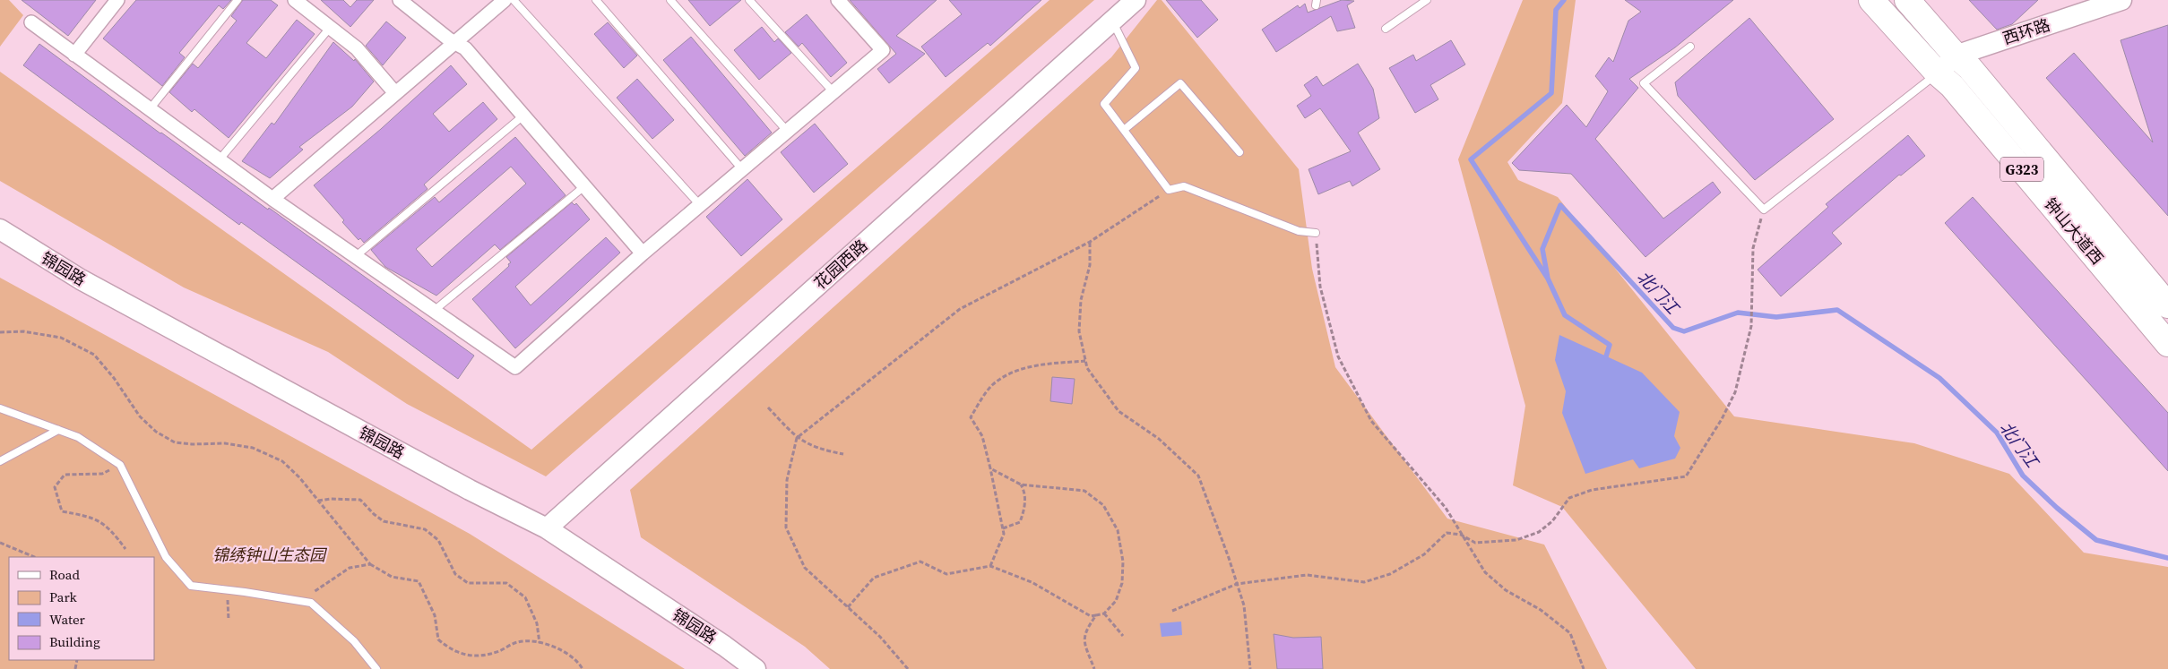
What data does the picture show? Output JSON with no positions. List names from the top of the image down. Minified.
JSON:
{"streets":{"highway":["G323","钟山大道西"],"street":["西环路","花园西路","锦园路"]},"crossings":[["西环路","钟山大道西"],["花园西路","锦园路"]],"water":["北门江"],"parks":["锦绣钟山生态园"],"legend":["Road","Park","Water","Building"]}
